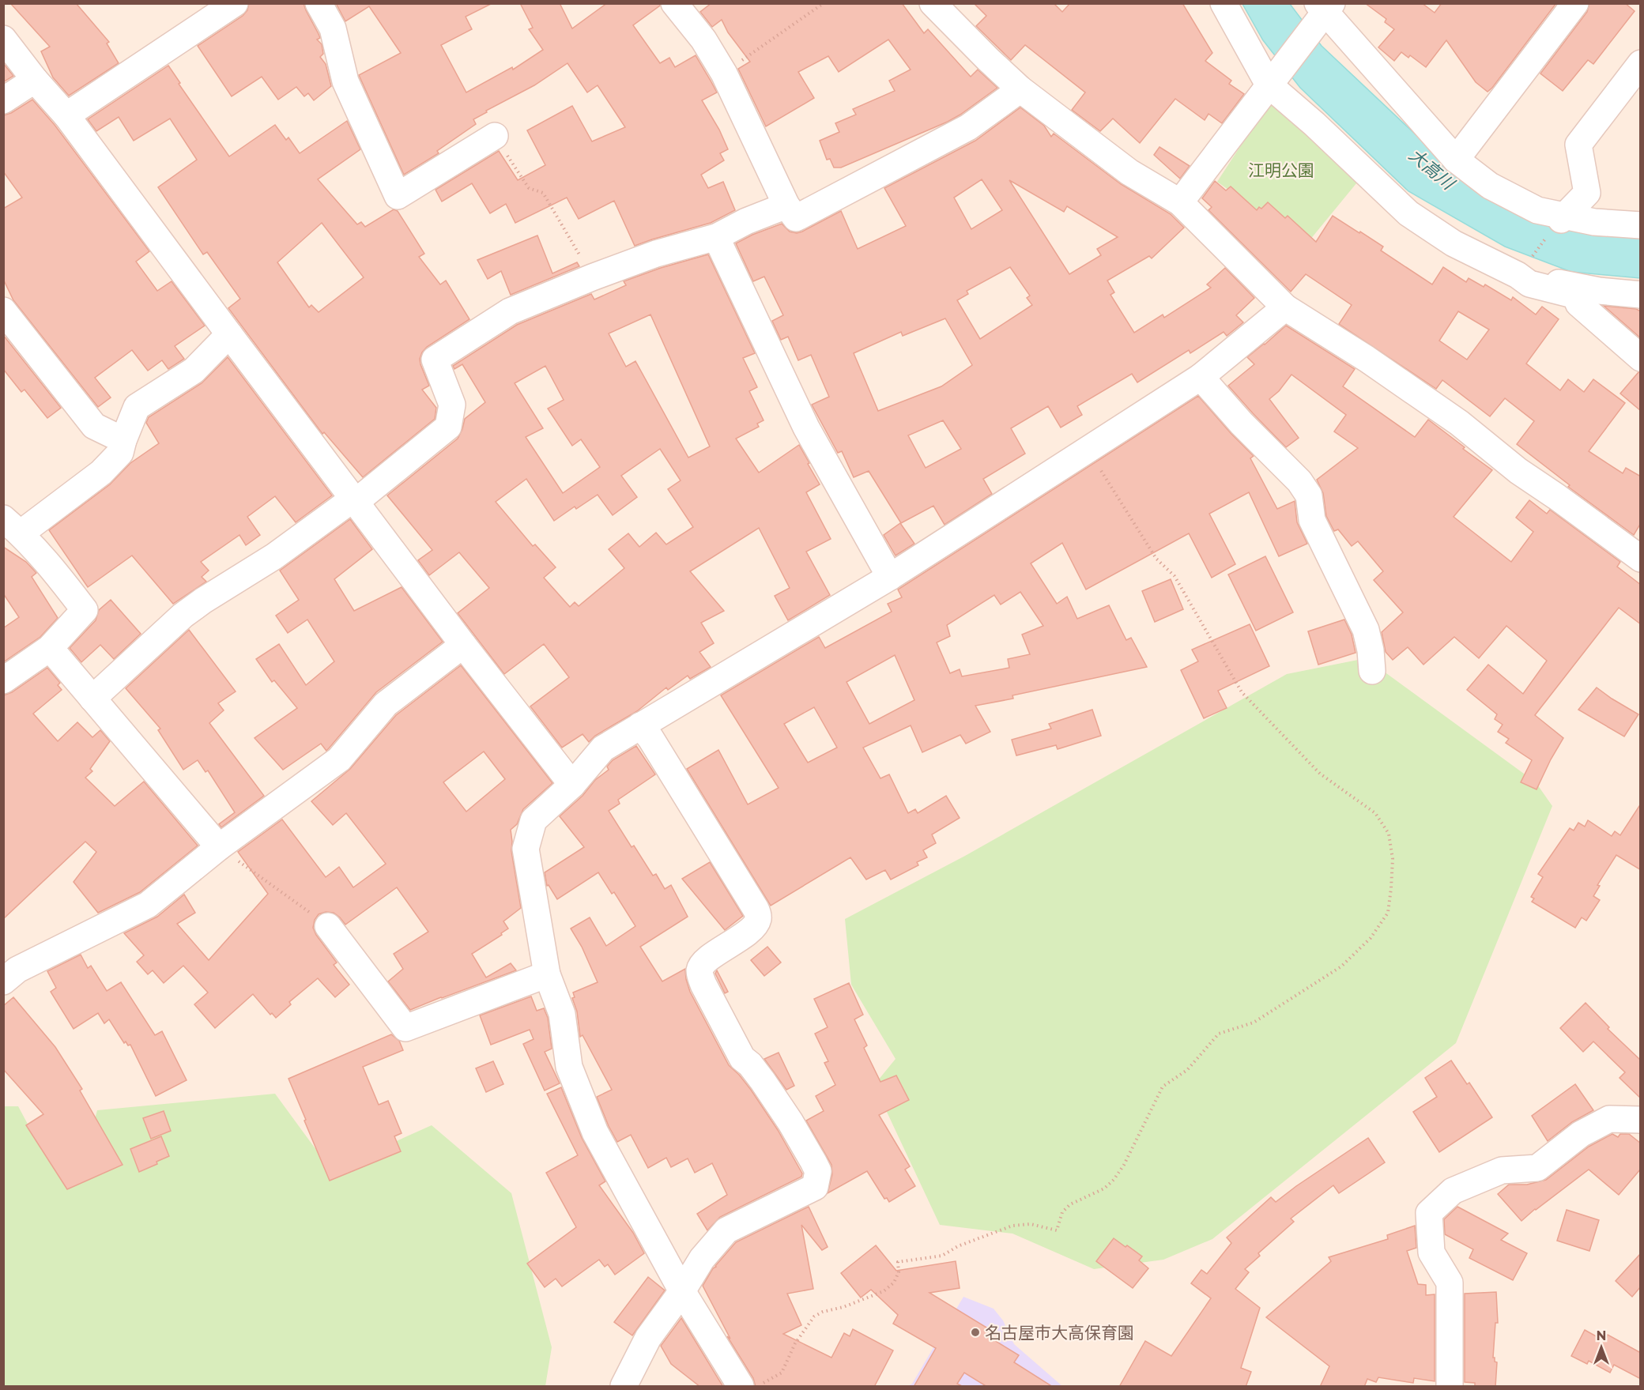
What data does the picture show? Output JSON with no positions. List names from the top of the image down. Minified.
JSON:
{"water":["大高川"],"parks":["江明公園"],"places":["名古屋市大高保育園"],"north":"top"}
